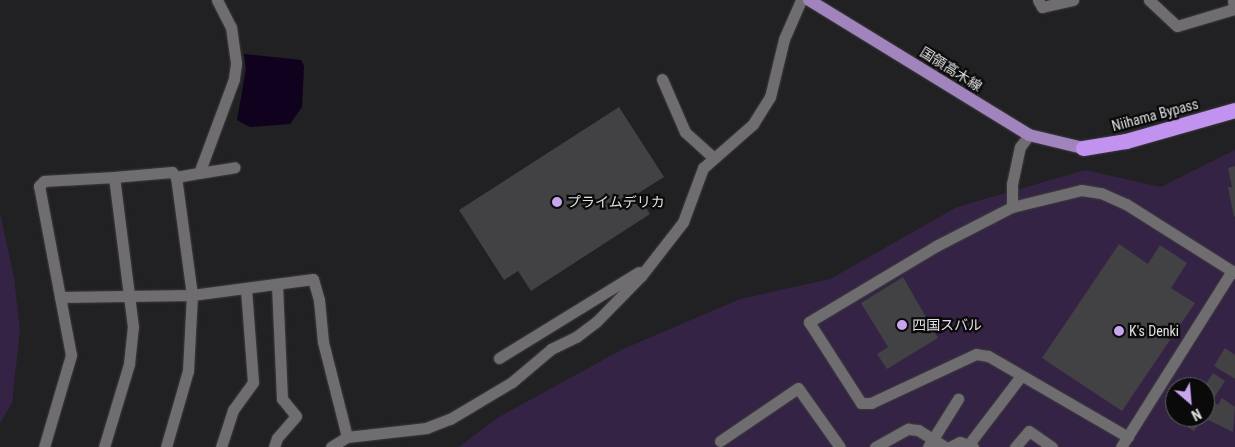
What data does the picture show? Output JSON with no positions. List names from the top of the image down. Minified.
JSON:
{"streets":{"highway":["Niihama Bypass"],"main road":["国領高木線"]},"crossings":[["国領高木線","Niihama Bypass"]],"places":["プライムデリカ","四国スバル","K's Denki"],"north":"bottom right"}
